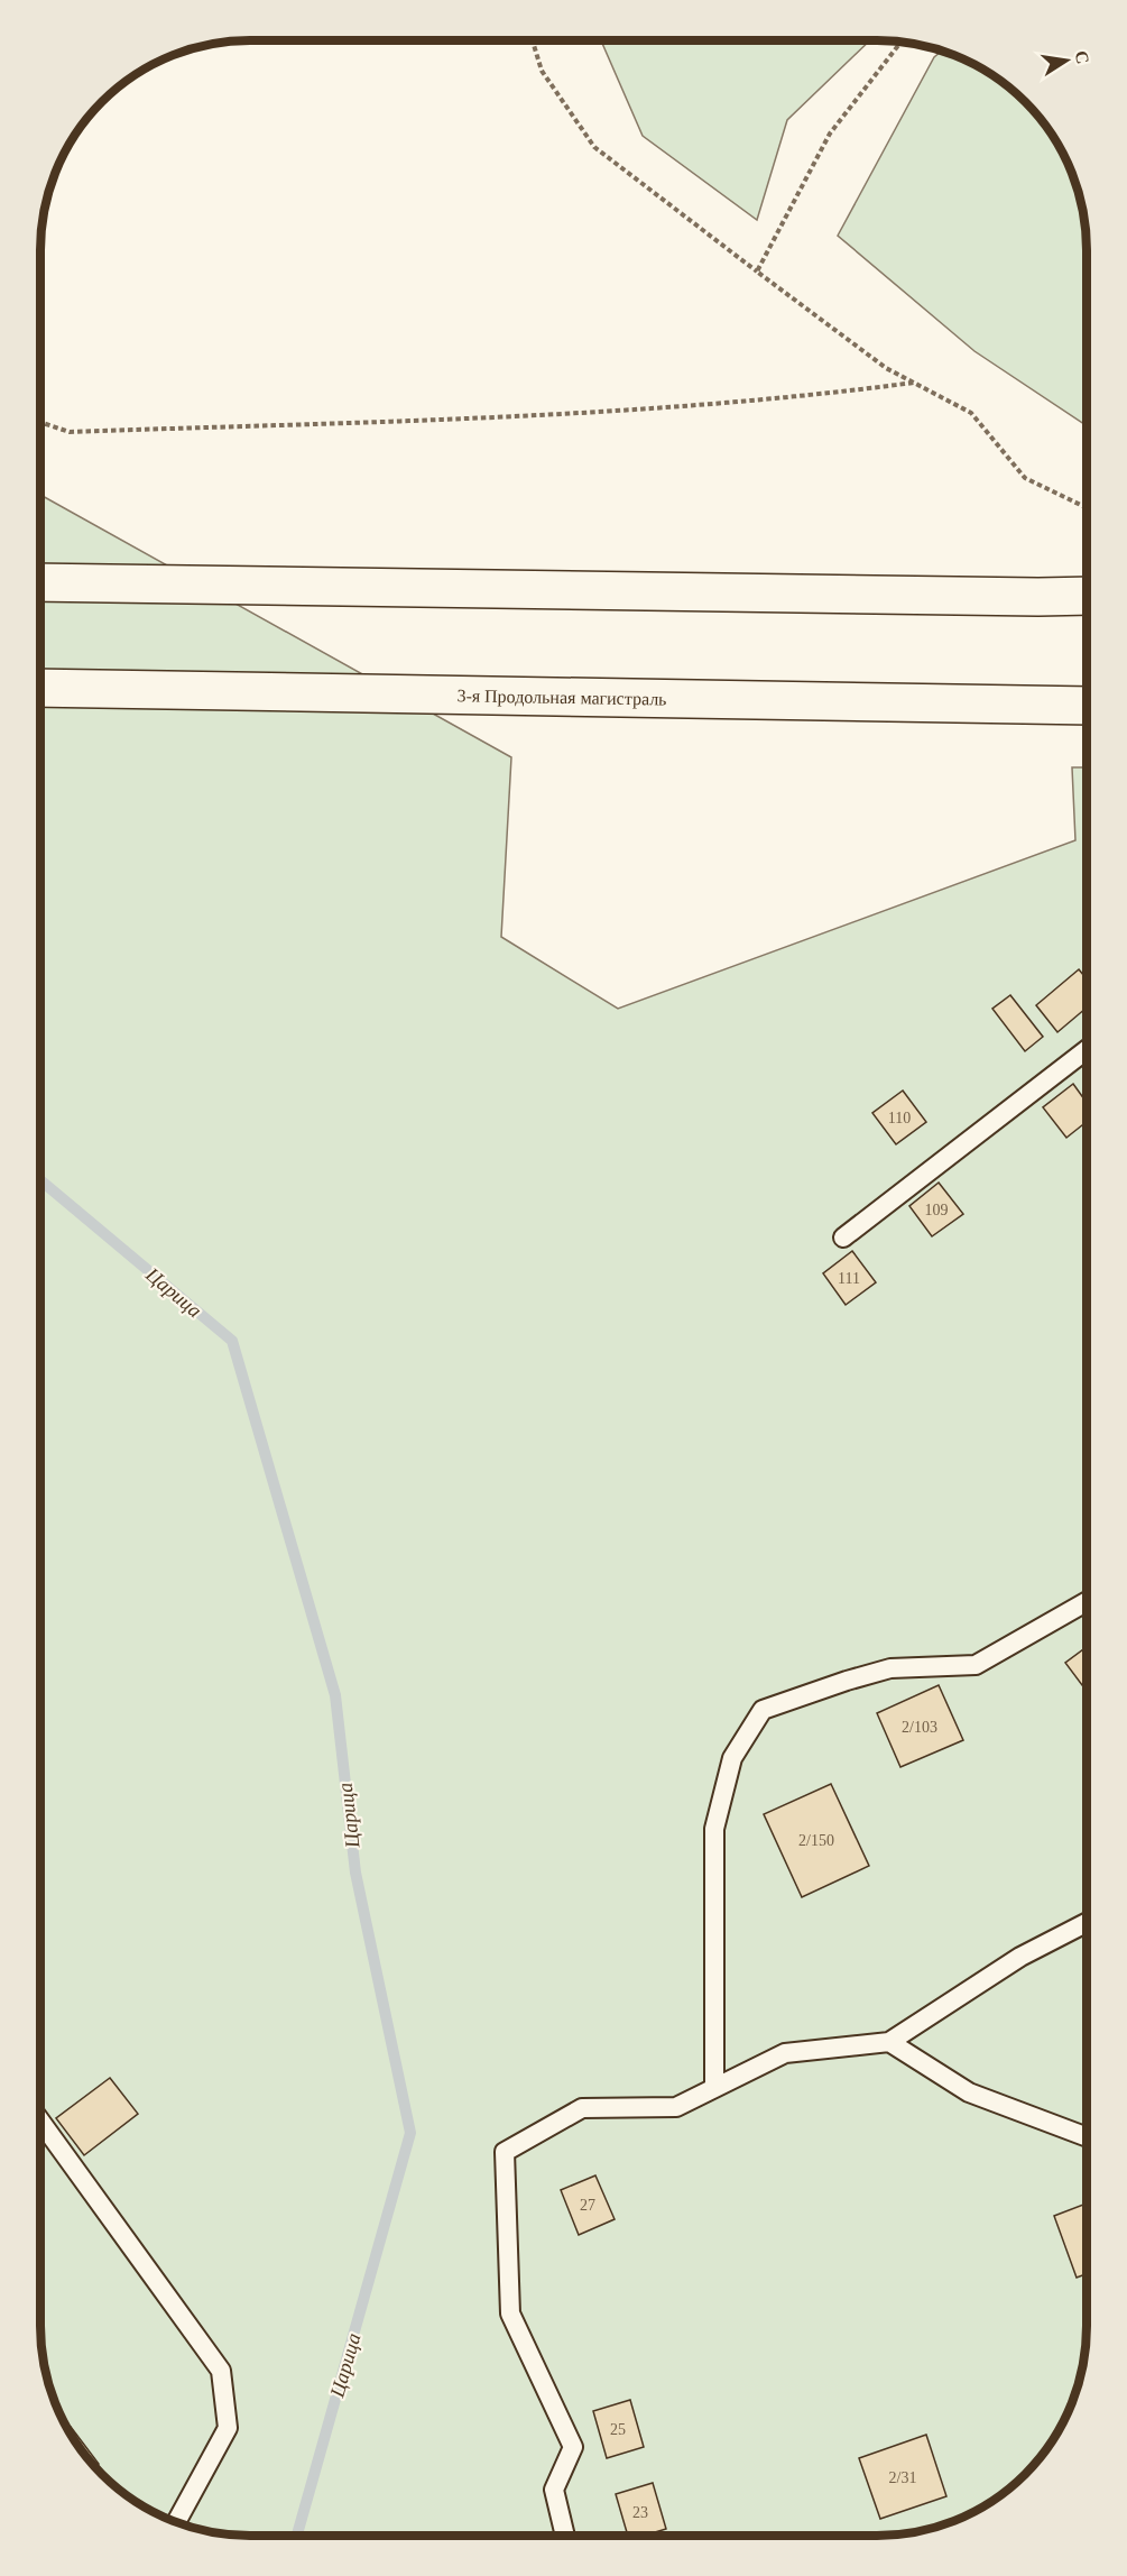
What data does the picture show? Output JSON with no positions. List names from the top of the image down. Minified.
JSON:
{"streets":{"highway":["3-я Продольная магистраль"]},"water":["Царица"],"house_numbers":["110","109","111","2/103","2/150","27","25","2/31","23"],"north":"right"}
